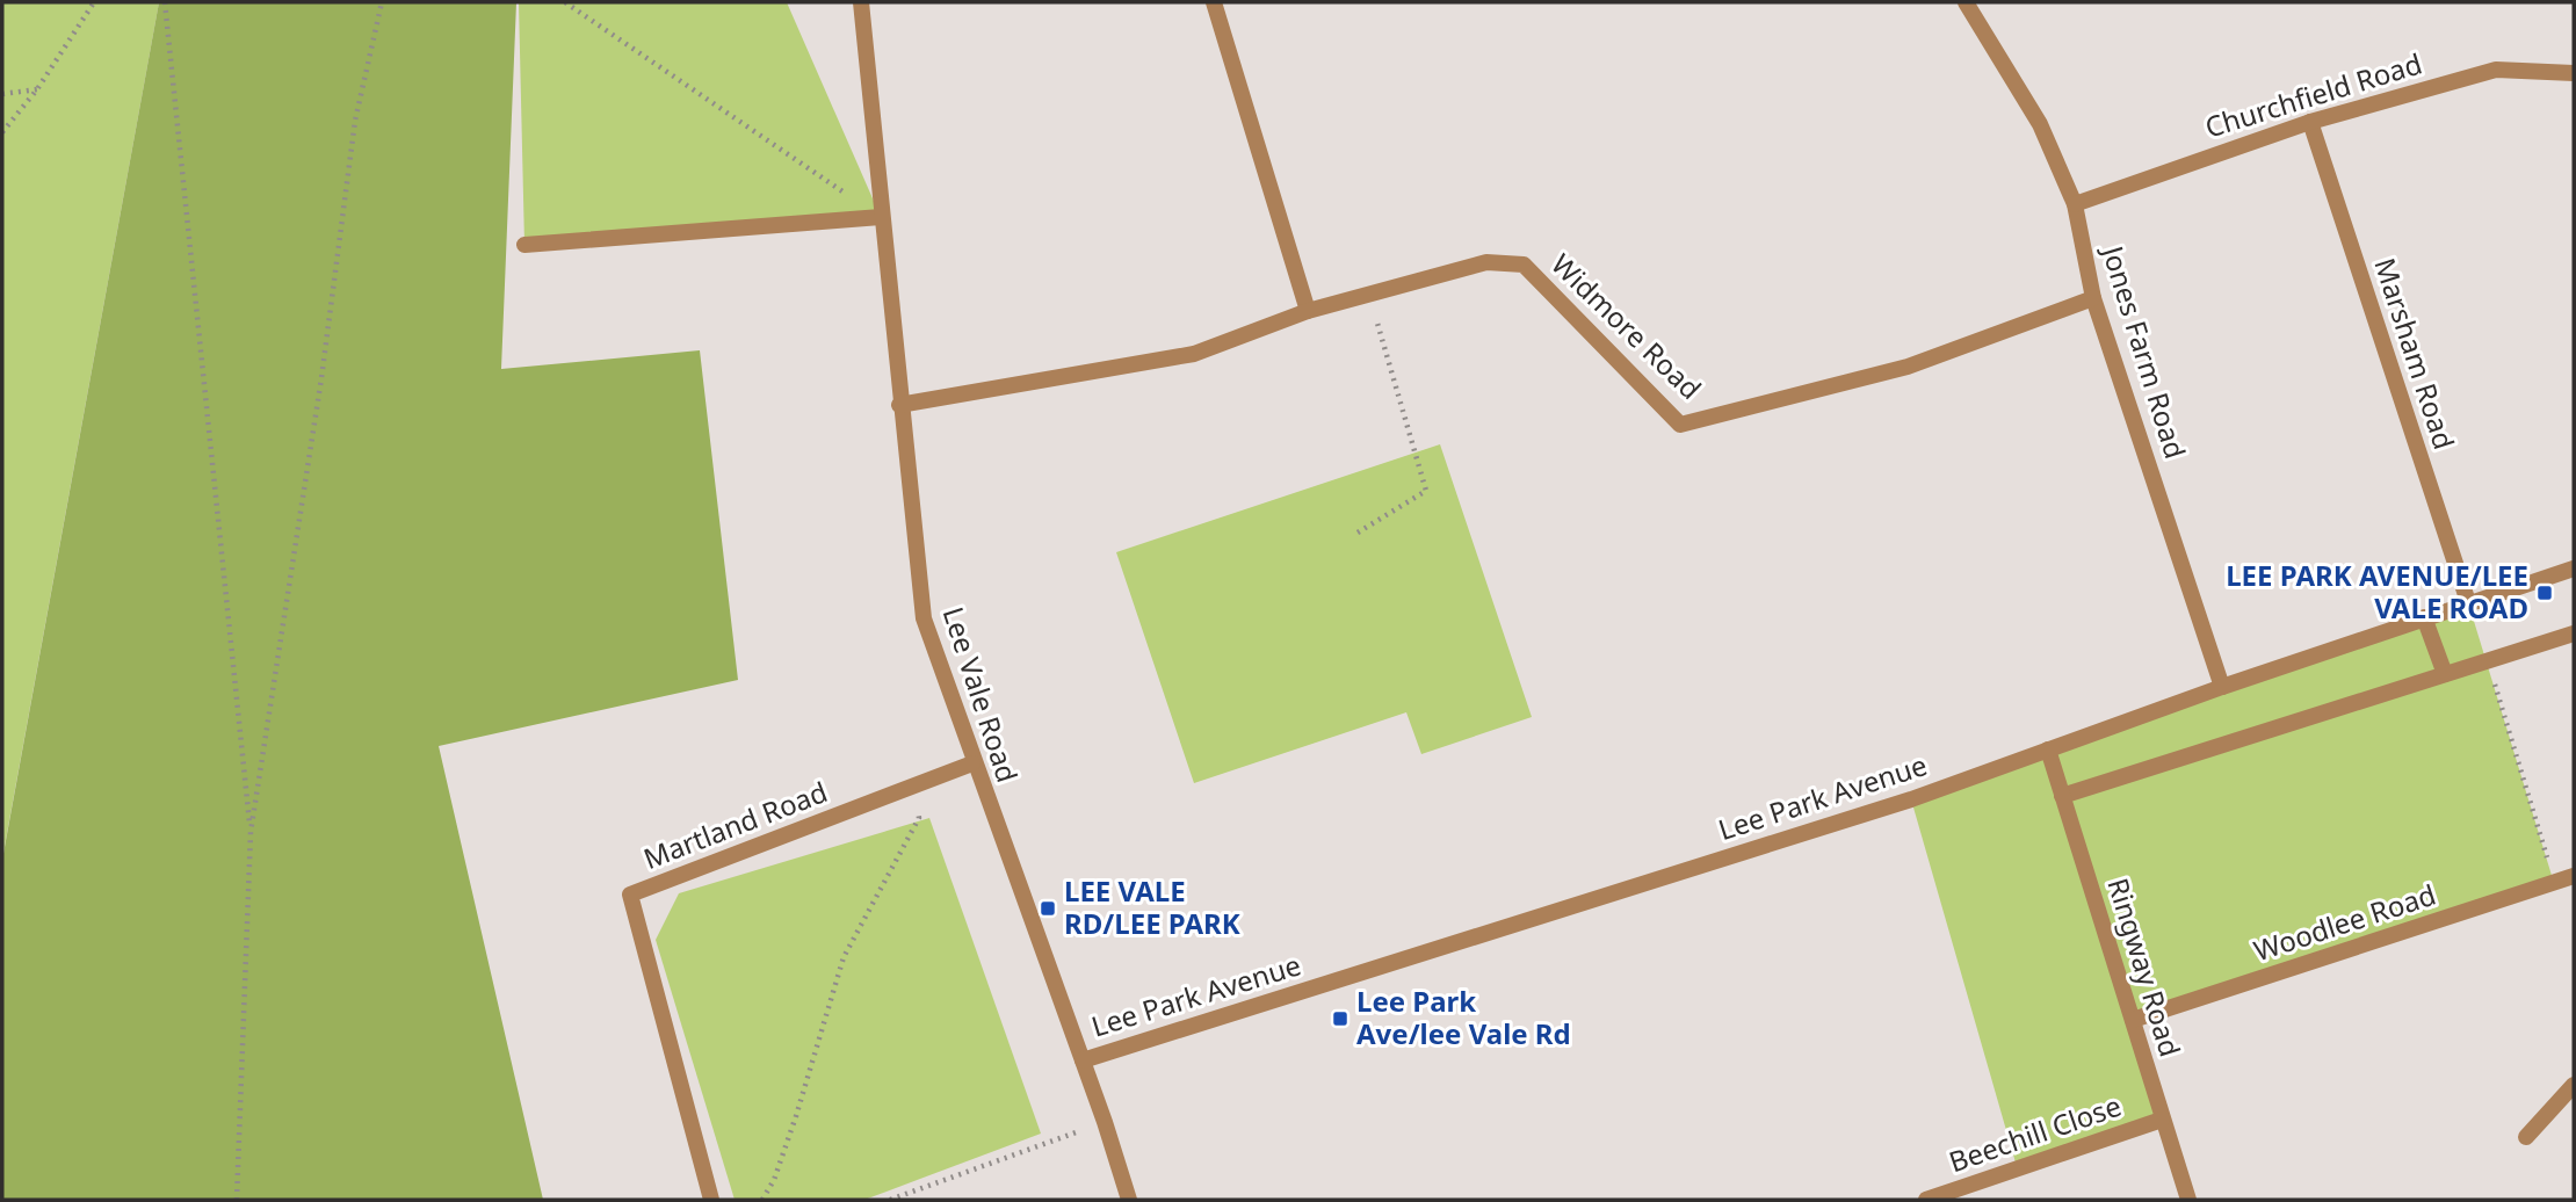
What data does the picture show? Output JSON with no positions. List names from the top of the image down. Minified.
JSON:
{"streets":{"street":["Churchfield Road","Widmore Road","Jones Farm Road","Marsham Road","Lee Vale Road","Lee Park Avenue","Martland Road","Woodlee Road","Ringway Road","Beechill Close"]},"crossings":[["Churchfield Road","Jones Farm Road"],["Churchfield Road","Marsham Road"],["Widmore Road","Jones Farm Road"],["Widmore Road","Lee Vale Road"],["Jones Farm Road","Lee Park Avenue"],["Marsham Road","Lee Park Avenue"],["Lee Vale Road","Lee Park Avenue"],["Lee Vale Road","Martland Road"],["Lee Park Avenue","Ringway Road"],["Woodlee Road","Ringway Road"],["Ringway Road","Beechill Close"]],"places":{"transit":["LEE PARK AVENUE/LEE VALE ROAD","LEE VALE RD/LEE PARK","Lee Park Ave/lee Vale Rd"]}}
